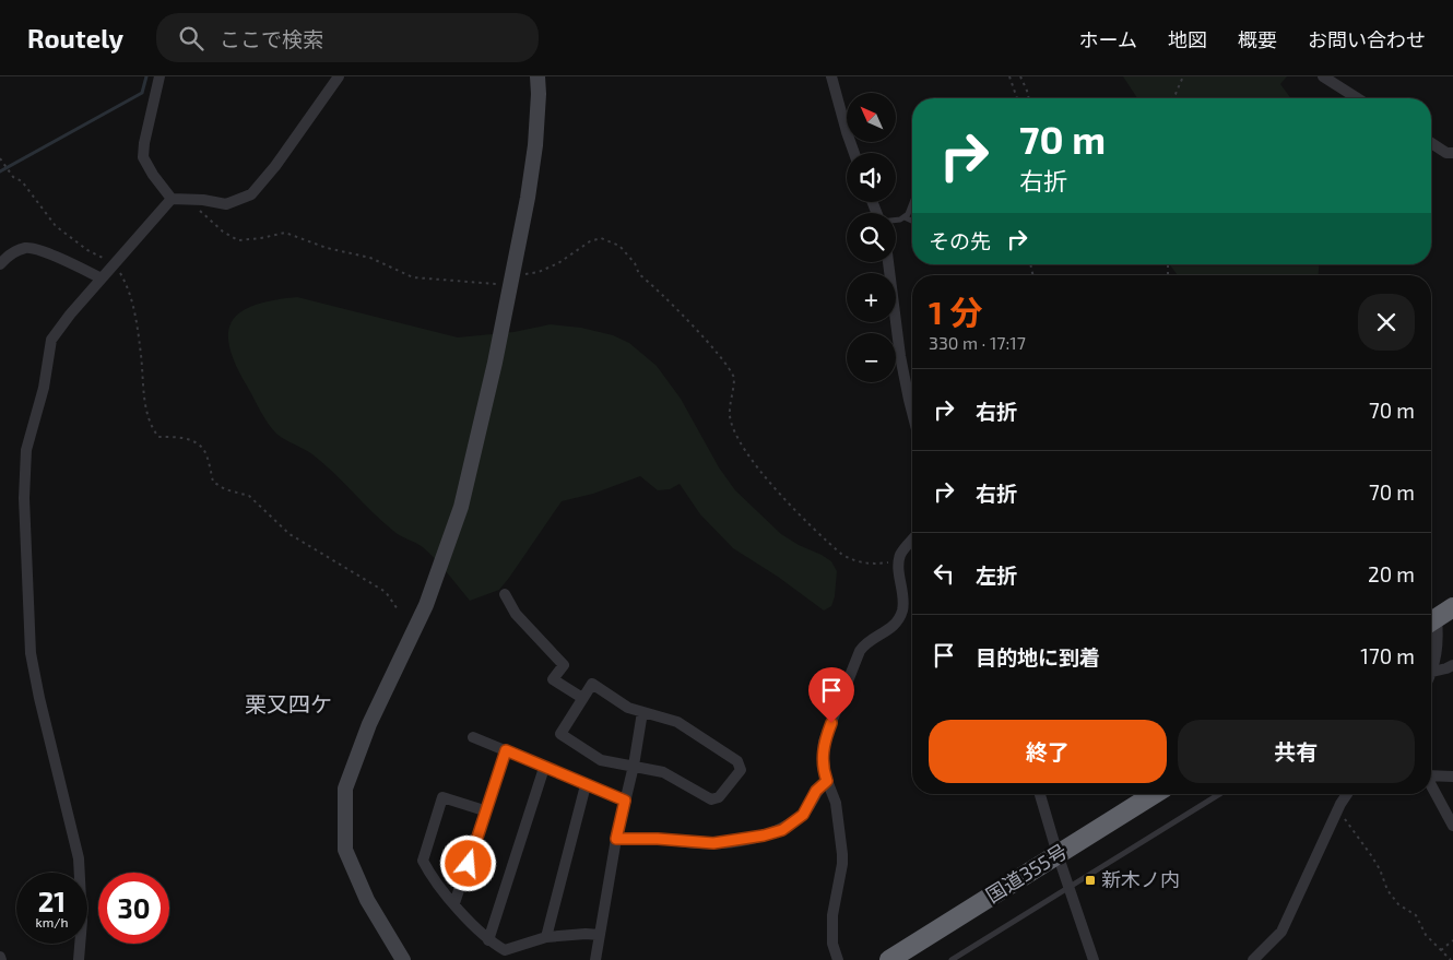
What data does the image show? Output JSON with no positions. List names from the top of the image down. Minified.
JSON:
{"streets":{"highway":["国道355号"]},"districts":["栗又四ケ"],"places":{"transit":["新木ノ内"]},"north":"top left","page":{"header":"Routely","search":"ここで検索","nav":["ホーム","地図","概要","お問い合わせ"],"map_buttons":["+","−"],"turn":["70 m","右折"],"then":"その先","heading":["1 分","330 m · 17:17"],"list":[{"name":"右折","value":"70 m"},{"name":"右折","value":"70 m"},{"name":"左折","value":"20 m"},{"name":"目的地に到着","value":"170 m"}],"buttons":["終了","共有"],"speed":"21 km/h","limit":"30"}}
